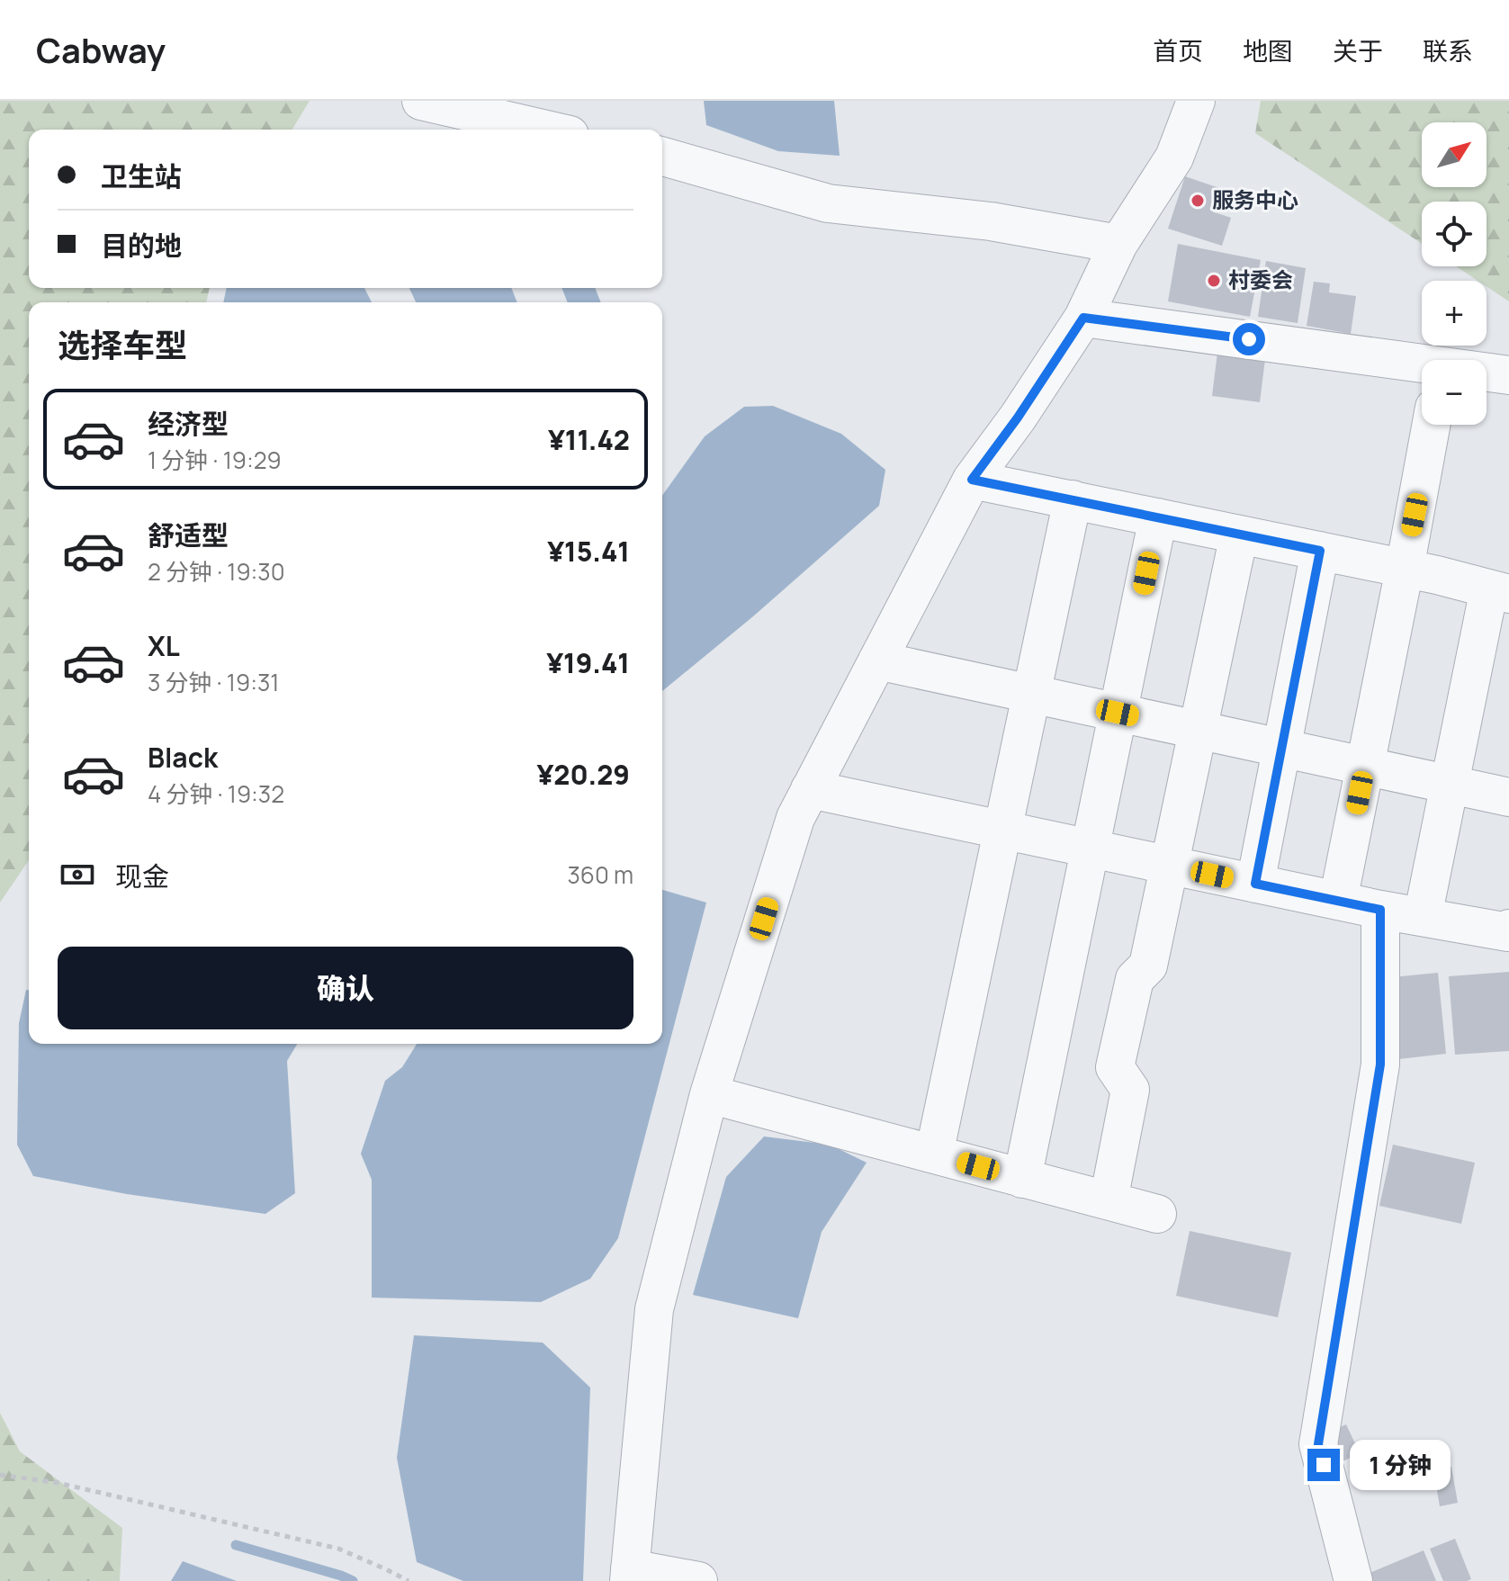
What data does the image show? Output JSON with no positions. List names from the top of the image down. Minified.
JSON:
{"places":["服务中心","村委会"],"north":"top right","page":{"header":"Cabway","nav":["首页","地图","关于","联系"],"map_buttons":["+","−"],"banner":["卫生站","目的地"],"heading":"选择车型","list":[{"name":"经济型","note":"1 分钟 · 19:29","value":"¥11.42"},{"name":"舒适型","note":"2 分钟 · 19:30","value":"¥15.41"},{"name":"XL","note":"3 分钟 · 19:31","value":"¥19.41"},{"name":"Black","note":"4 分钟 · 19:32","value":"¥20.29"}],"pay":["现金","360 m"],"buttons":"确认","bubble":"1 分钟"}}
